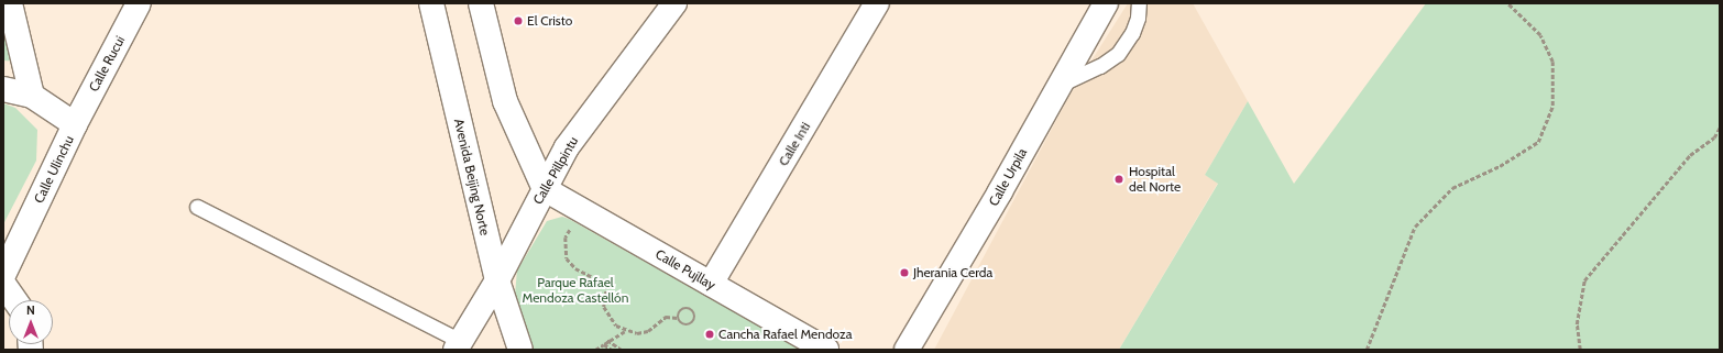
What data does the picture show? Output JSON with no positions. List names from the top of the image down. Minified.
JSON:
{"streets":{"street":["Calle Rucui","Calle Inti","Calle Ulinchu","Calle Pillpintu","Avenida Beijing Norte","Calle Urpila","Calle Pujllay"]},"crossings":[["Calle Rucui","Calle Ulinchu"],["Calle Inti","Calle Pujllay"],["Calle Pillpintu","Avenida Beijing Norte"],["Calle Pillpintu","Calle Pujllay"]],"parks":["Parque Rafael Mendoza Castellón"],"places":["El Cristo","Hospital del Norte","Jherania Cerda","Cancha Rafael Mendoza"],"north":"top"}
